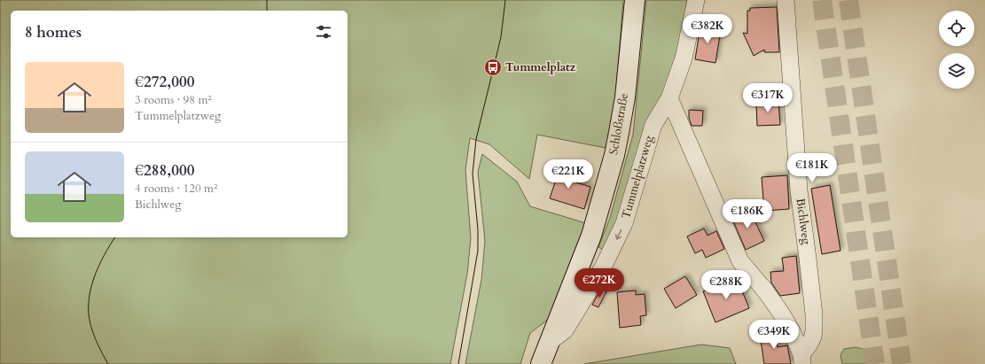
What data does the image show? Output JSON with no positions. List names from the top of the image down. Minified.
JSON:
{"streets":{"main road":["Schloßstraße"],"street":["Tummelplatzweg","Bichlweg"]},"crossings":[["Schloßstraße","Tummelplatzweg"],["Tummelplatzweg","Bichlweg"]],"one_way":["Tummelplatzweg"],"places":{"bus stop":["Tummelplatz"]},"page":{"heading":"8 homes","price":["€382K","€317K","€181K","€221K","€186K","€272K","€288K","€349K"],"list":[{"name":"€272,000","note":"3 rooms · 98 m² · Tummelplatzweg"},{"name":"€288,000","note":"4 rooms · 120 m² · Bichlweg"}]}}
